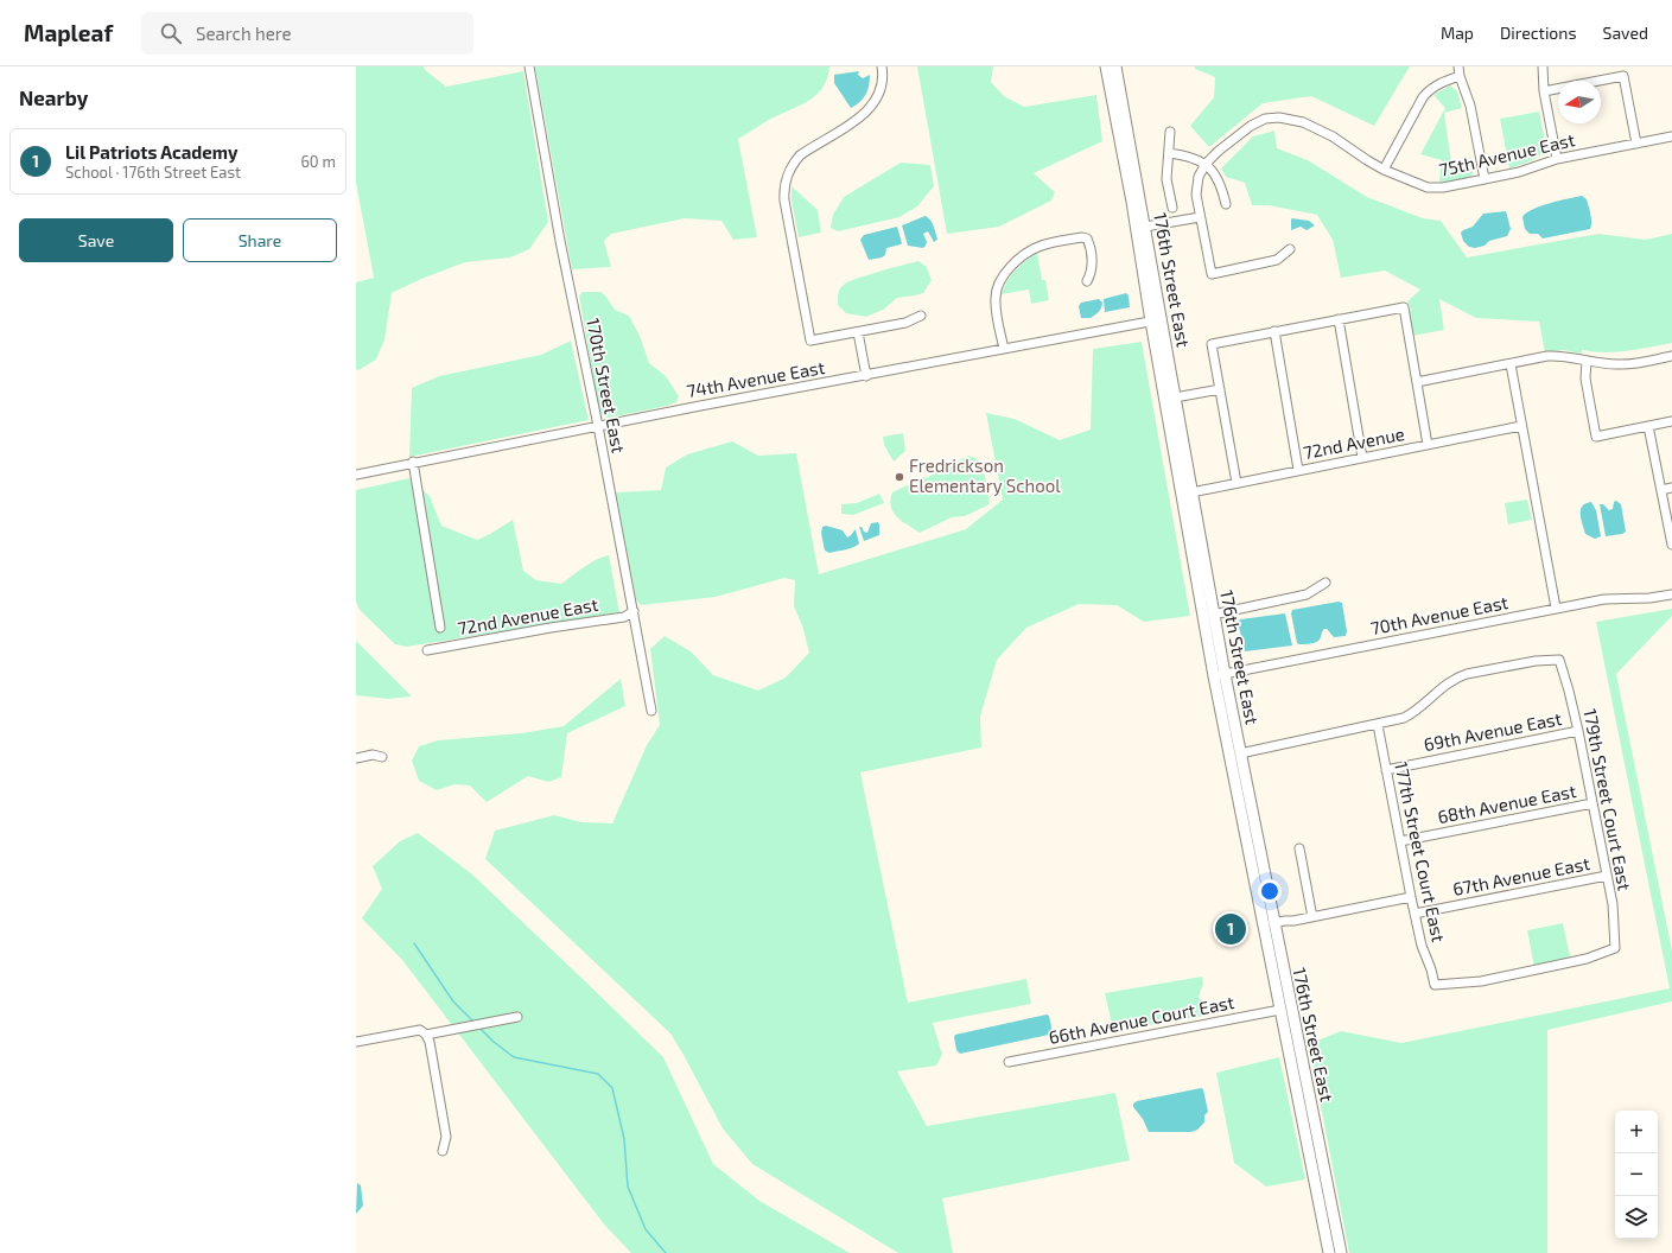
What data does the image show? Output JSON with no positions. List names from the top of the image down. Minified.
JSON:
{"streets":{"main road":["176th Street East"],"street":["75th Avenue East","74th Avenue East","170th Street East","72nd Avenue","70th Avenue East","72nd Avenue East","69th Avenue East","179th Street Court East","68th Avenue East","177th Street Court East","67th Avenue East","66th Avenue Court East"]},"crossings":[["176th Street East","74th Avenue East"],["176th Street East","72nd Avenue"],["176th Street East","70th Avenue East"],["176th Street East","66th Avenue Court East"],["74th Avenue East","170th Street East"],["170th Street East","72nd Avenue East"],["69th Avenue East","179th Street Court East"],["69th Avenue East","177th Street Court East"],["179th Street Court East","68th Avenue East"],["179th Street Court East","177th Street Court East"],["179th Street Court East","67th Avenue East"],["68th Avenue East","177th Street Court East"],["177th Street Court East","67th Avenue East"]],"places":["Fredrickson Elementary School"],"north":"left","page":{"header":"Mapleaf","search":"Search here","nav":["Map","Directions","Saved"],"heading":"Nearby","list":[{"mark":"1","name":"Lil Patriots Academy","note":"School · 176th Street East","value":"60 m"}],"buttons":["Save","Share"],"pins":"1","map_buttons":["+","−"]}}
